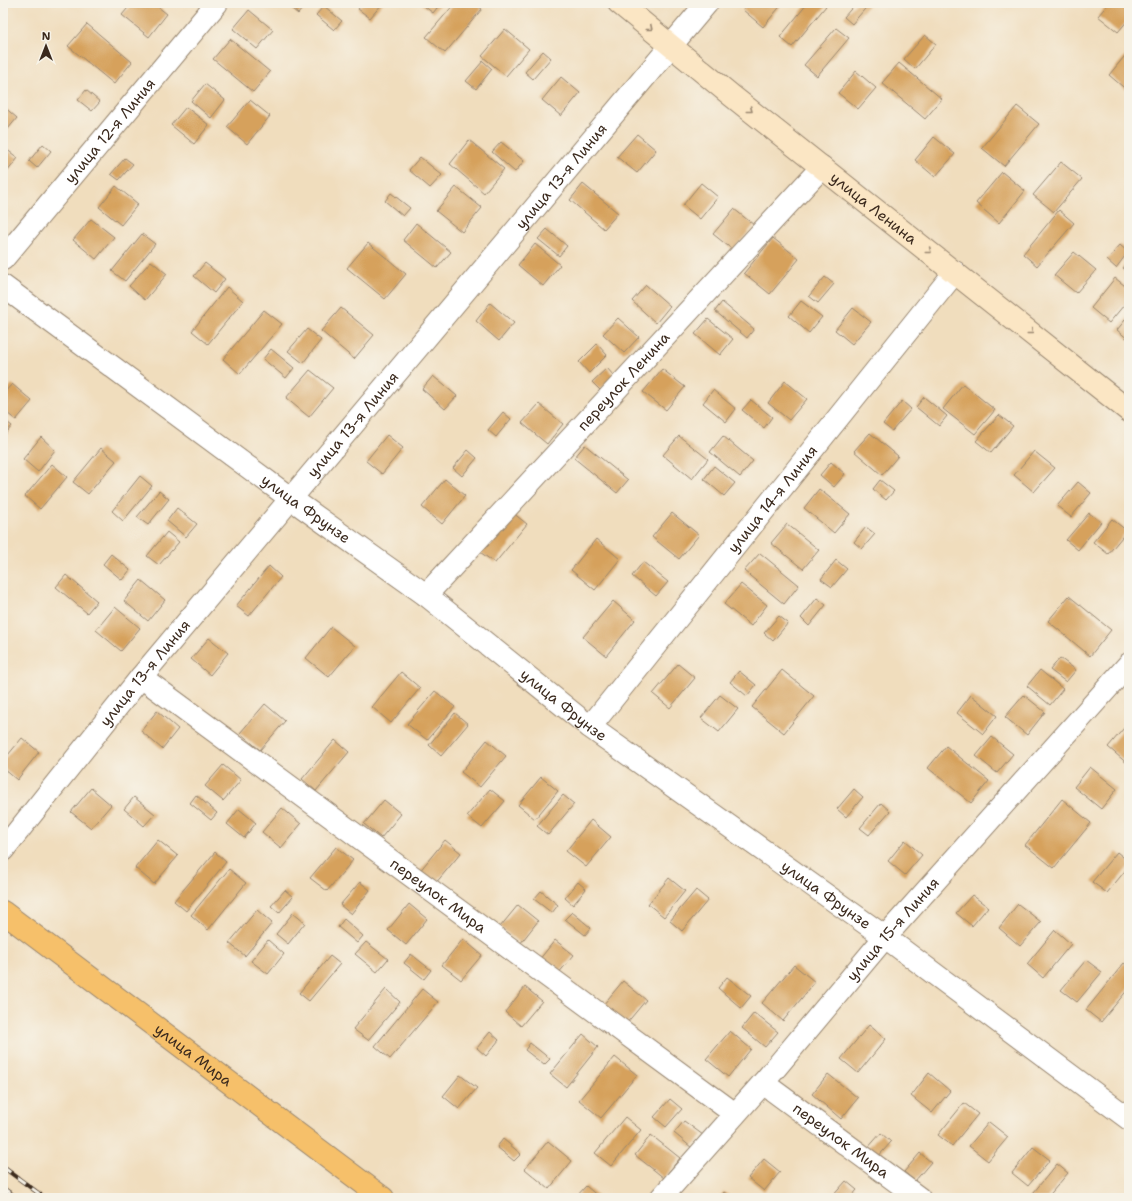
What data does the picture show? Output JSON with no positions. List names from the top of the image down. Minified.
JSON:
{"streets":{"main road":["улица Ленина","улица Мира"],"street":["улица 12-я Линия","улица 13-я Линия","переулок Ленина","улица 14-я Линия","улица Фрунзе","переулок Мира","улица 15-я Линия"]},"crossings":[["улица 13-я Линия","улица Ленина"],["улица 13-я Линия","улица Фрунзе"],["улица 13-я Линия","переулок Мира"],["улица Ленина","переулок Ленина"],["улица Ленина","улица 14-я Линия"],["переулок Ленина","улица Фрунзе"],["улица 14-я Линия","улица Фрунзе"],["улица Фрунзе","улица 15-я Линия"],["переулок Мира","улица 15-я Линия"]],"one_way":["улица Ленина"],"north":"top"}
